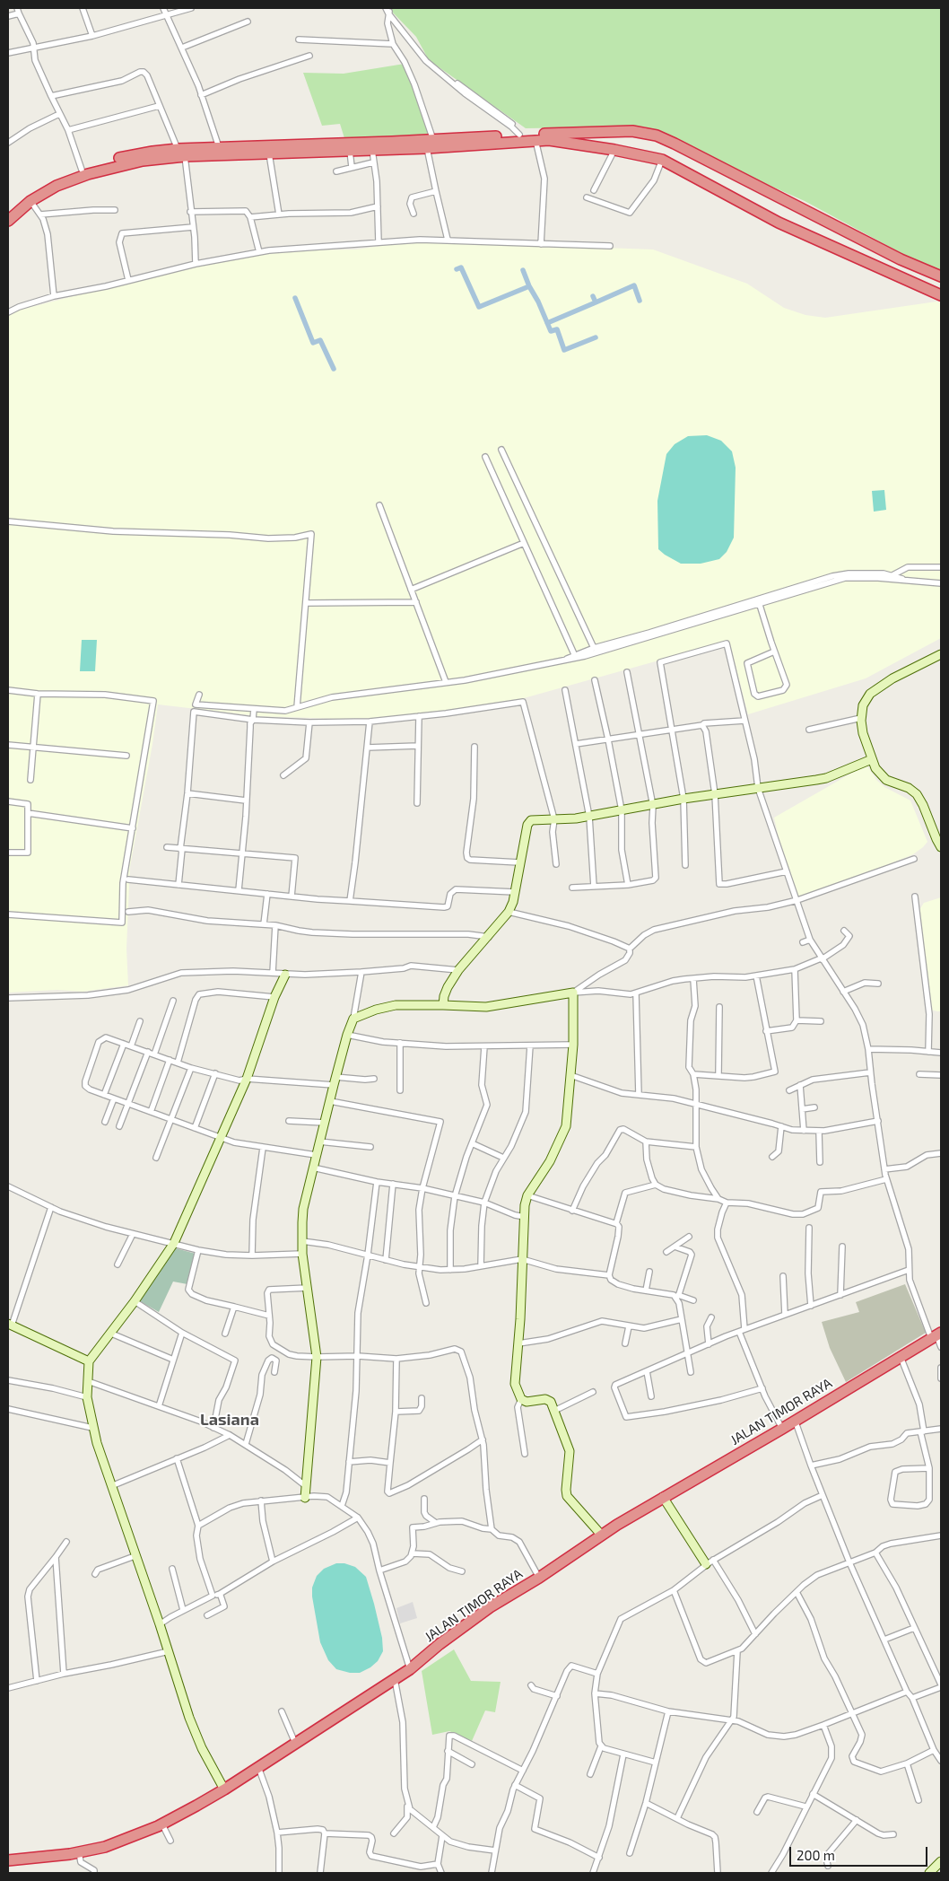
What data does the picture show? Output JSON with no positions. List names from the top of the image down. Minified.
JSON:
{"streets":{"highway":["JALAN TIMOR RAYA"]},"districts":["Lasiana"],"scale_bar":"200 m"}
